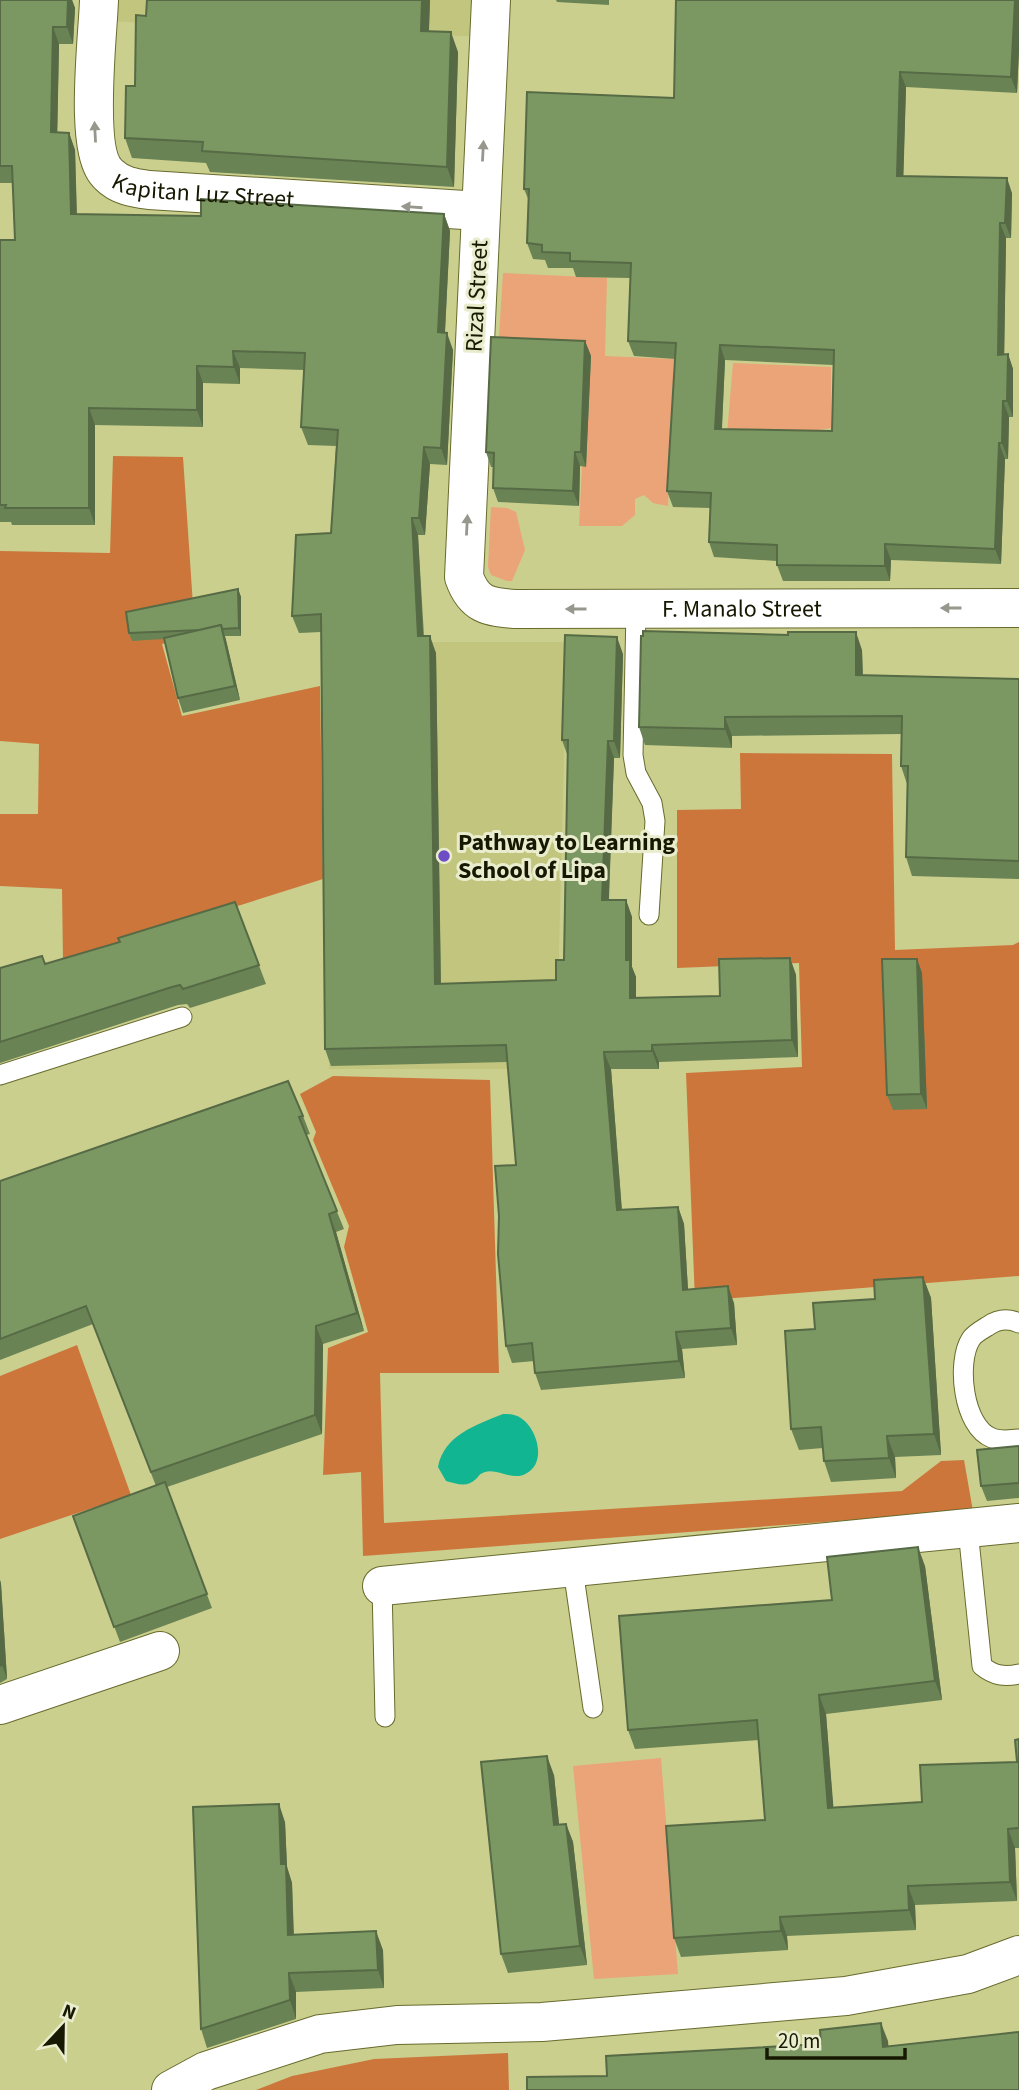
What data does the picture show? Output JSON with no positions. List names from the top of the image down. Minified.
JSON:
{"streets":{"street":["Kapitan Luz Street","Rizal Street","F. Manalo Street"]},"crossings":[["Kapitan Luz Street","Rizal Street"],["Rizal Street","F. Manalo Street"]],"one_way":["Rizal Street","F. Manalo Street"],"places":["Pathway to Learning School of Lipa"],"scale_bar":"20 m","north":"top"}
